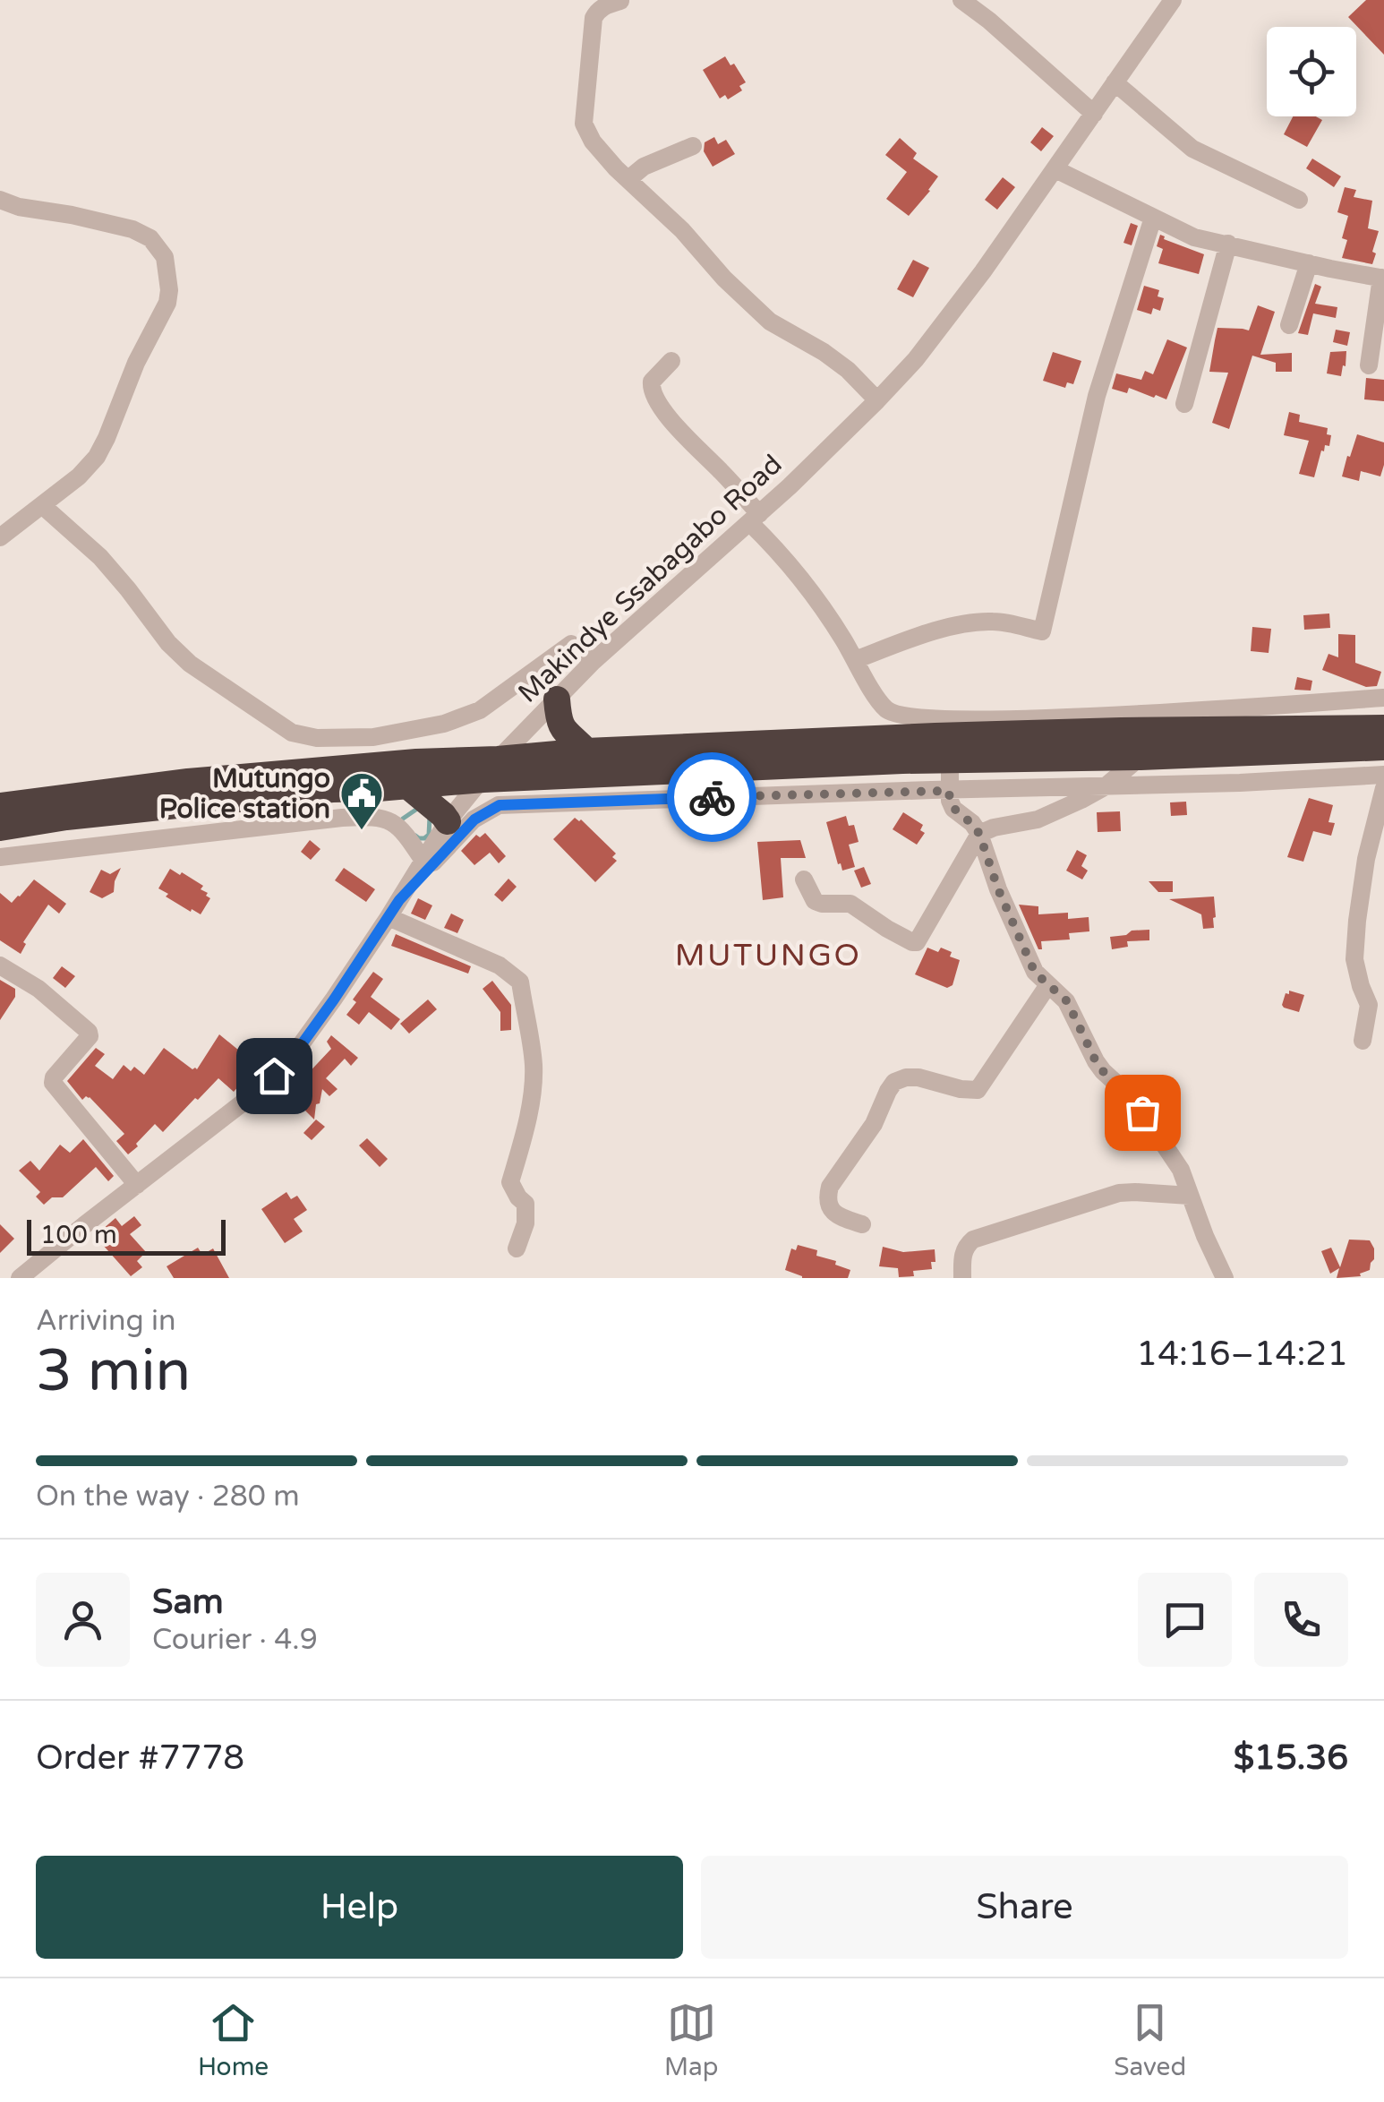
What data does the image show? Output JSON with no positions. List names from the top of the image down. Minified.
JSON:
{"streets":{"street":["Makindye Ssabagabo Road"]},"districts":["MUTUNGO"],"places":{"public building":["Mutungo Police station"]},"scale_bar":"100 m","page":{"scale":"100 m","heading":["3 min","Arriving in","14:16–14:21"],"panel":["Sam","Courier · 4.9","Order #7778","$15.36"],"bar":"On the way · 280 m","buttons":["Help","Share"],"tabs":["Home","Map","Saved"]}}
